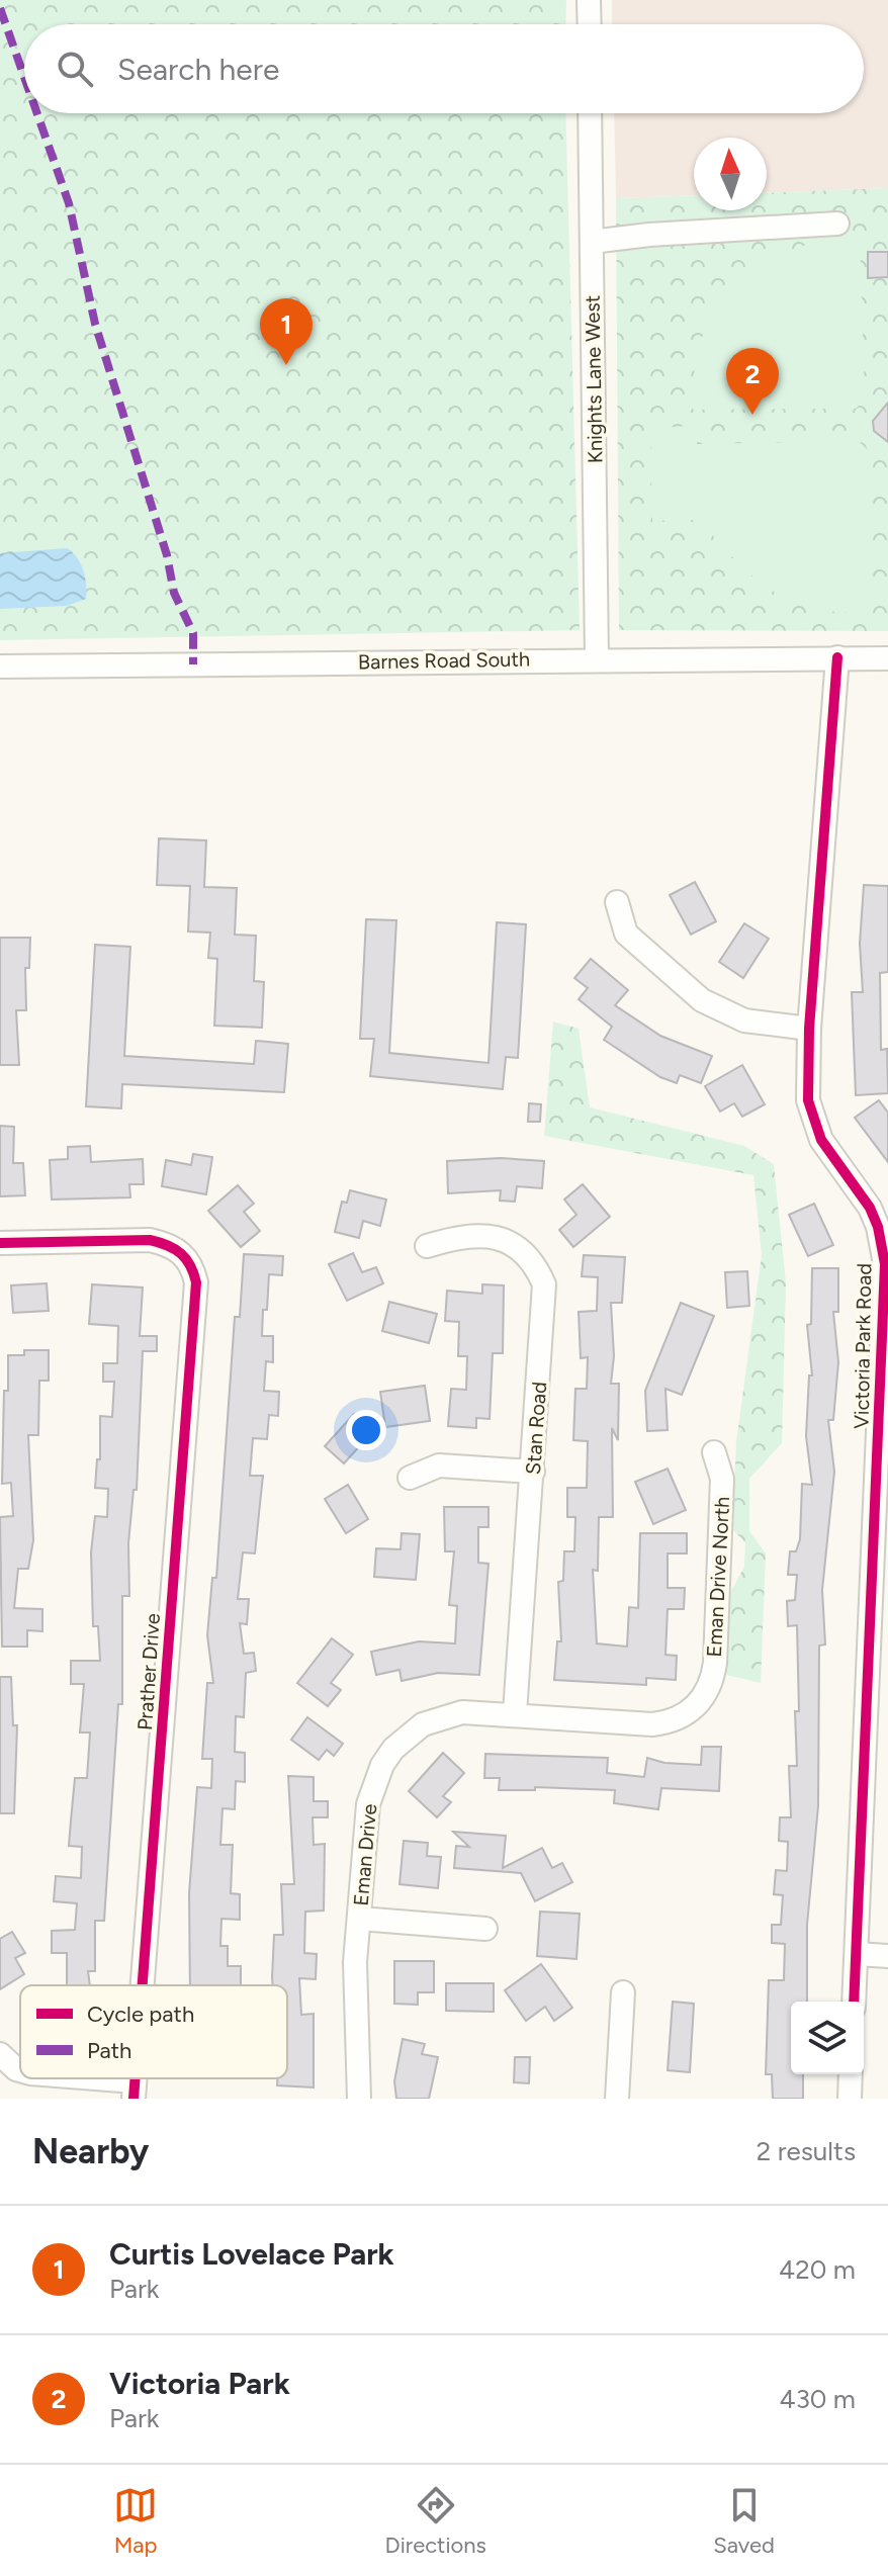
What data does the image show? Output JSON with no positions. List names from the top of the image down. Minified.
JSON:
{"streets":{"street":["Knights Lane West","Barnes Road South","Victoria Park Road","Stan Road","Eman Drive North","Prather Drive","Eman Drive"]},"crossings":[["Knights Lane West","Barnes Road South"],["Barnes Road South","Victoria Park Road"],["Stan Road","Eman Drive North"],["Stan Road","Eman Drive"],["Eman Drive North","Eman Drive"]],"legend":["Cycle path","Path"],"north":"top","page":{"search":"Search here","pins":["1","2"],"heading":["Nearby","2 results"],"list":[{"mark":"1","name":"Curtis Lovelace Park","note":"Park","value":"420 m"},{"mark":"2","name":"Victoria Park","note":"Park","value":"430 m"}],"nav":["Map","Directions","Saved"]}}
